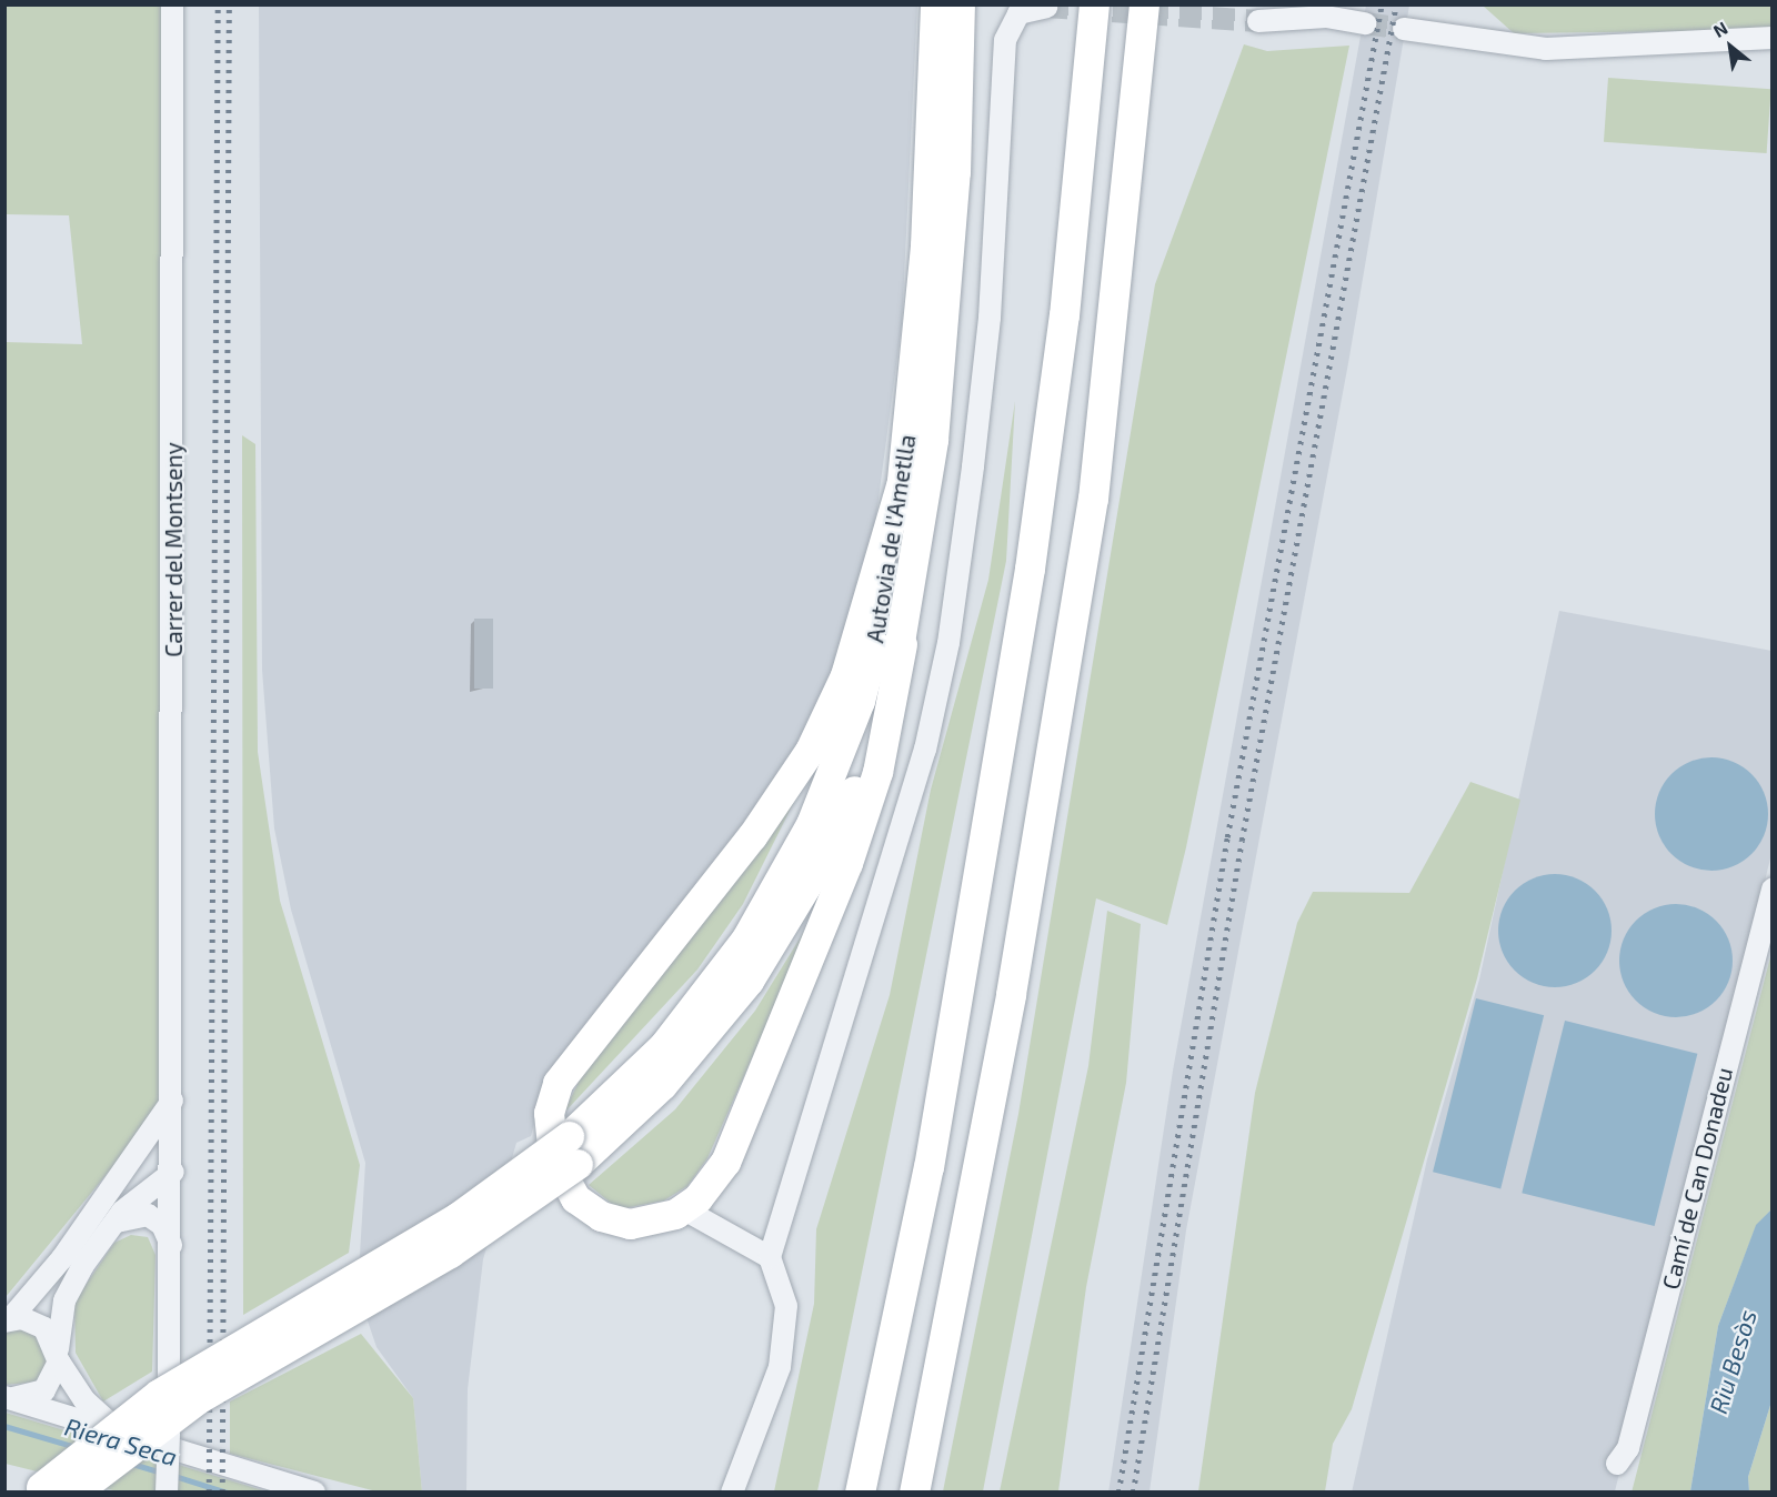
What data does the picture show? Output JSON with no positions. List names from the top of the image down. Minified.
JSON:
{"streets":{"highway":["Autovia de l'Ametlla"],"street":["Carrer del Montseny","Camí de Can Donadeu"]},"water":["Riu Besòs","Riera Seca"],"north":"top left"}
